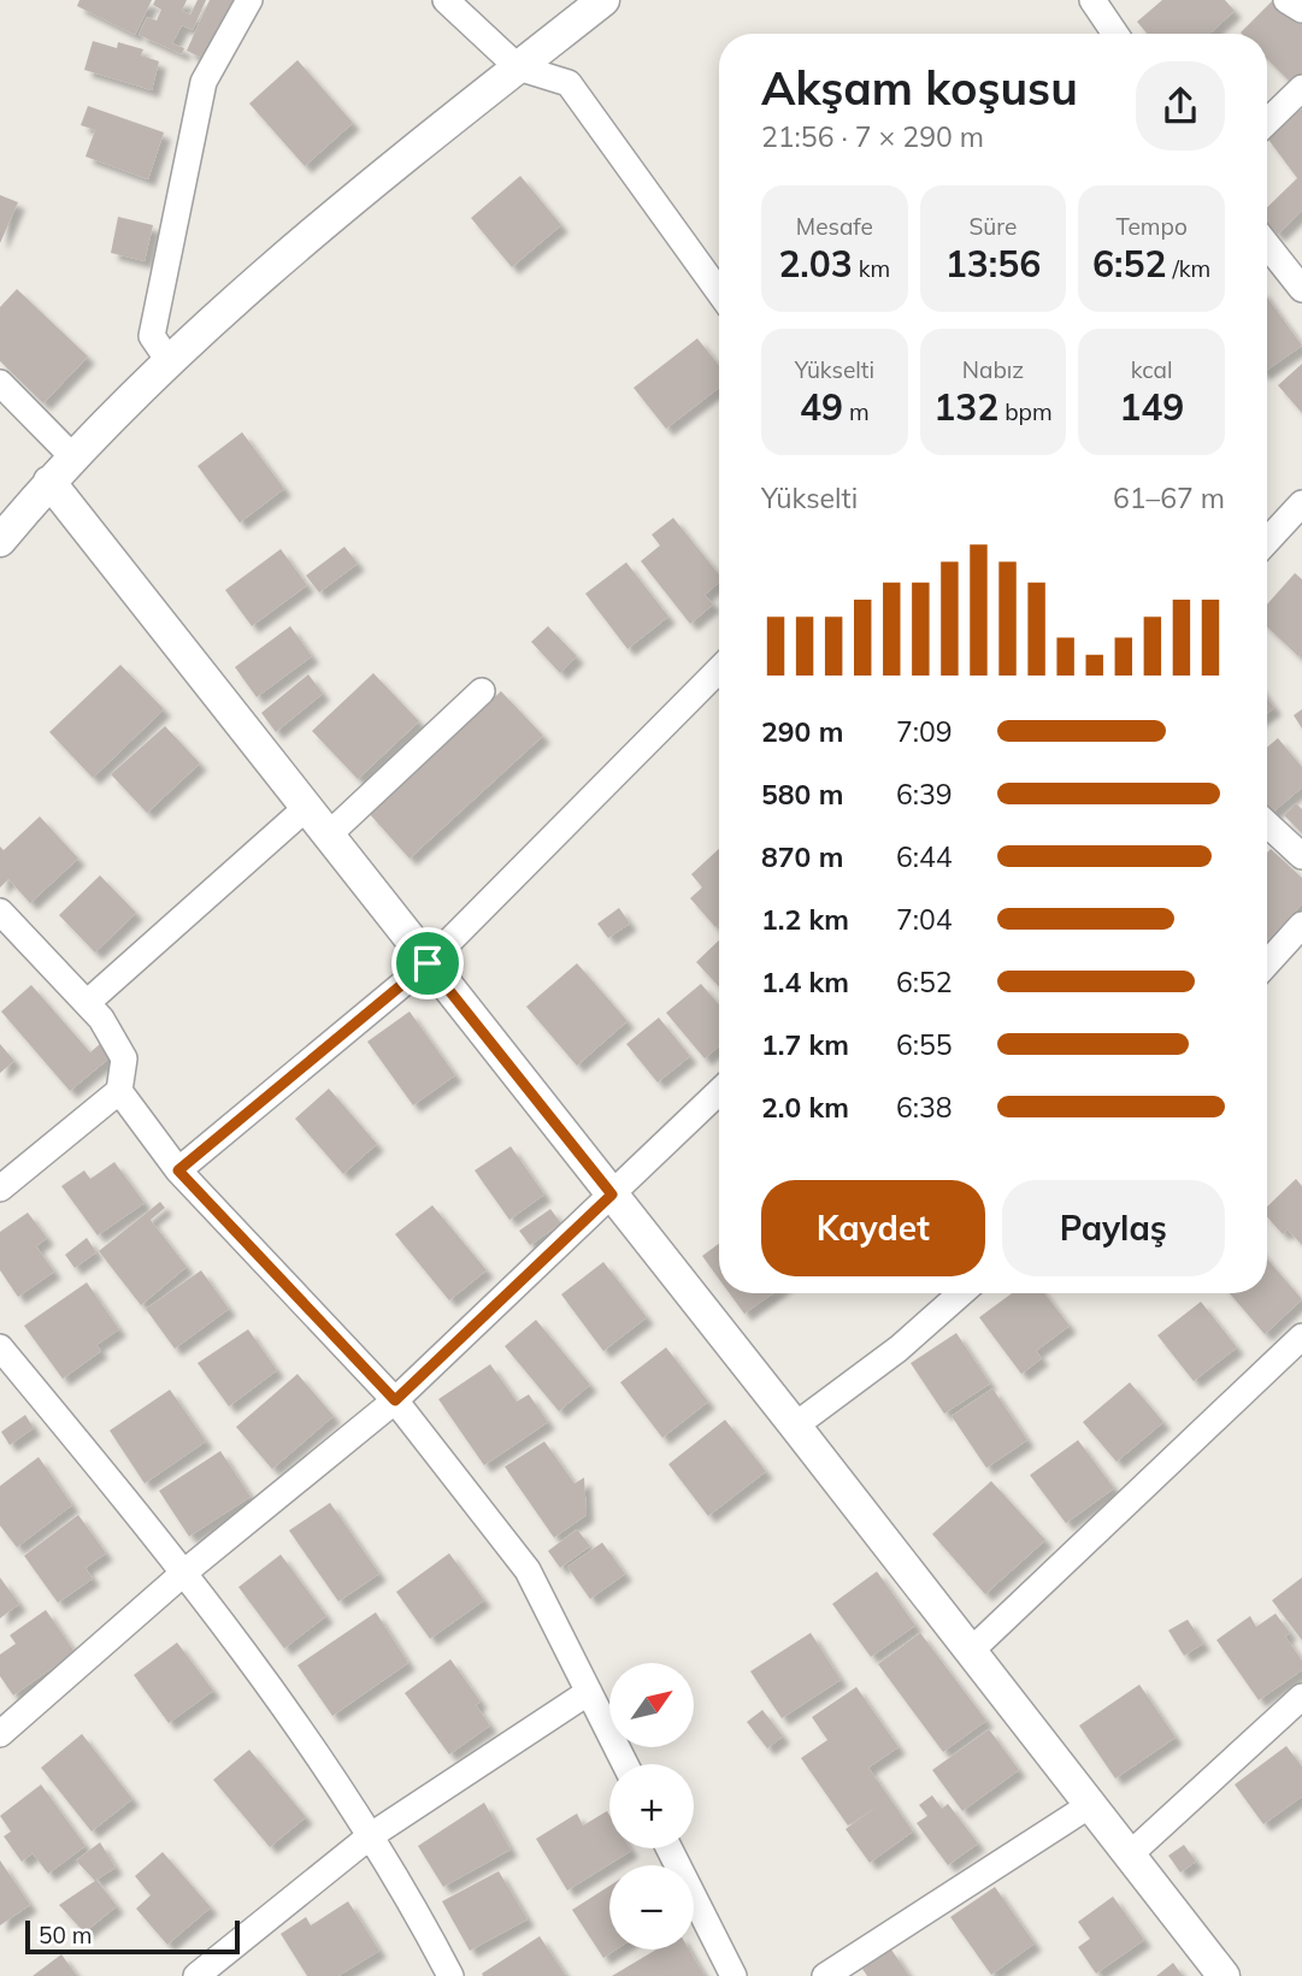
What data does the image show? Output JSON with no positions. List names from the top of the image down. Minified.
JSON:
{"scale_bar":"50 m","north":"top right","page":{"heading":["Akşam koşusu","21:56 · 7 × 290 m"],"stats":[["Mesafe","2.03 km"],["Süre","13:56"],["Tempo","6:52 /km"],["Yükselti","49 m"],["Nabız","132 bpm"],["kcal","149"]],"chart":["Yükselti","61–67 m"],"list":[{"name":"290 m","note":"7:09"},{"name":"580 m","note":"6:39"},{"name":"870 m","note":"6:44"},{"name":"1.2 km","note":"7:04"},{"name":"1.4 km","note":"6:52"},{"name":"1.7 km","note":"6:55"},{"name":"2.0 km","note":"6:38"}],"buttons":["Kaydet","Paylaş"],"map_buttons":["+","−"],"scale":"50 m"}}
